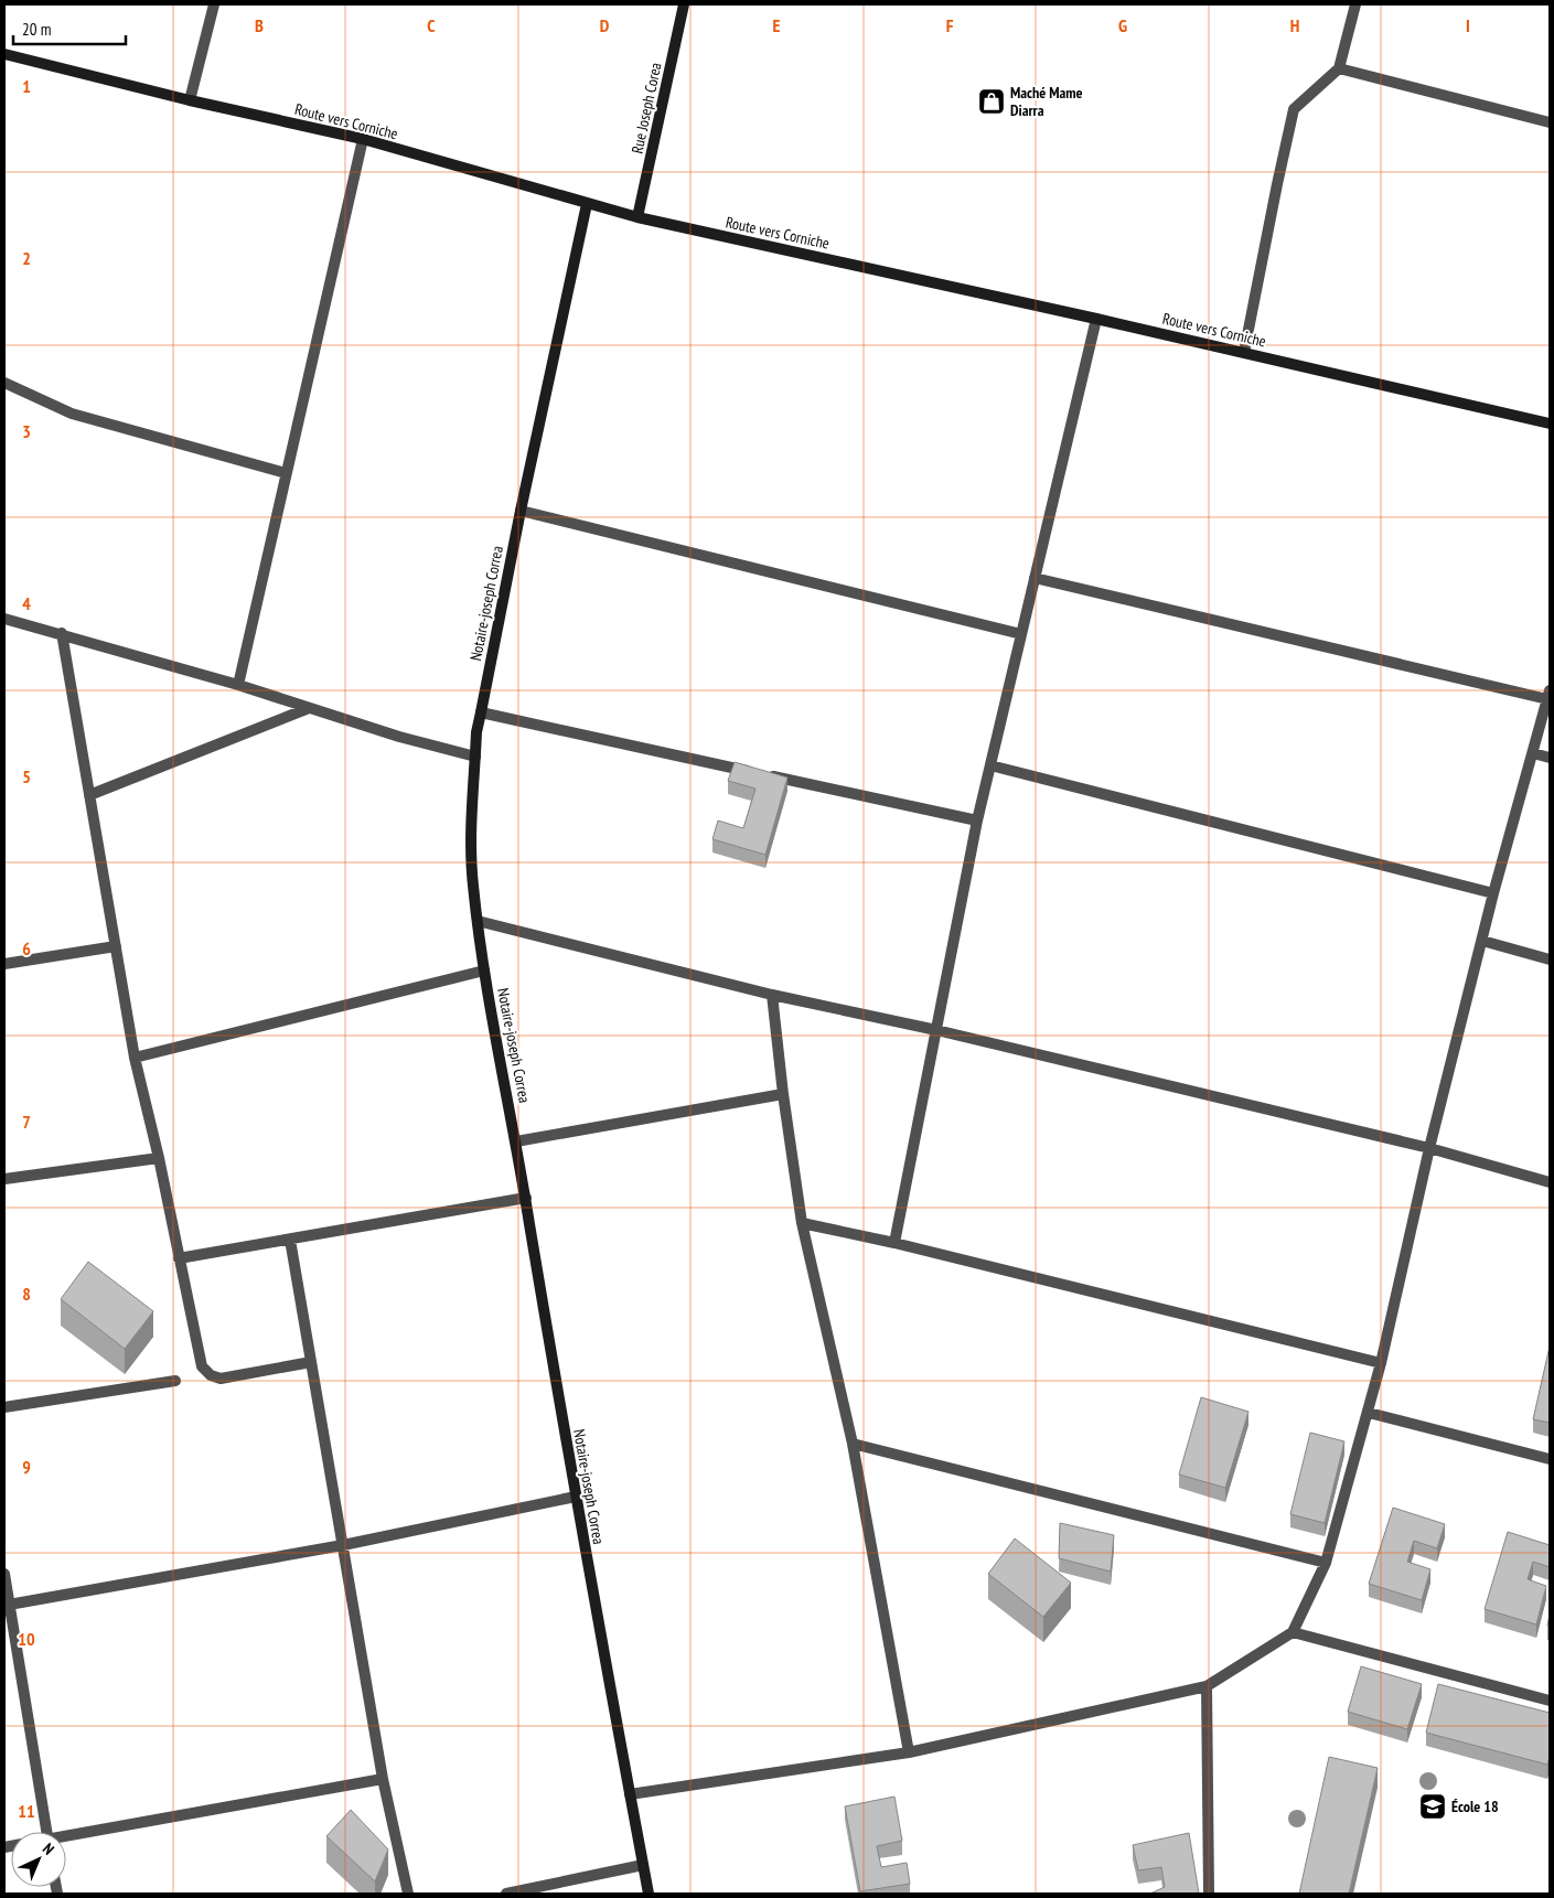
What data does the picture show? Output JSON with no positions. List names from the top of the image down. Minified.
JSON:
{"streets":{"street":["Rue Joseph Corea","Route vers Corniche","Notaire-joseph Correa"]},"crossings":[["Rue Joseph Corea","Route vers Corniche"],["Route vers Corniche","Notaire-joseph Correa"]],"places":{"shop":["Maché Mame Diarra"],"school or university":["École 18"]},"scale_bar":"20 m","north":"top right","grid":{"columns":["B","C","D","E","F","G","H","I"],"rows":["1","2","3","4","5","6","7","8","9","10","11"]}}
